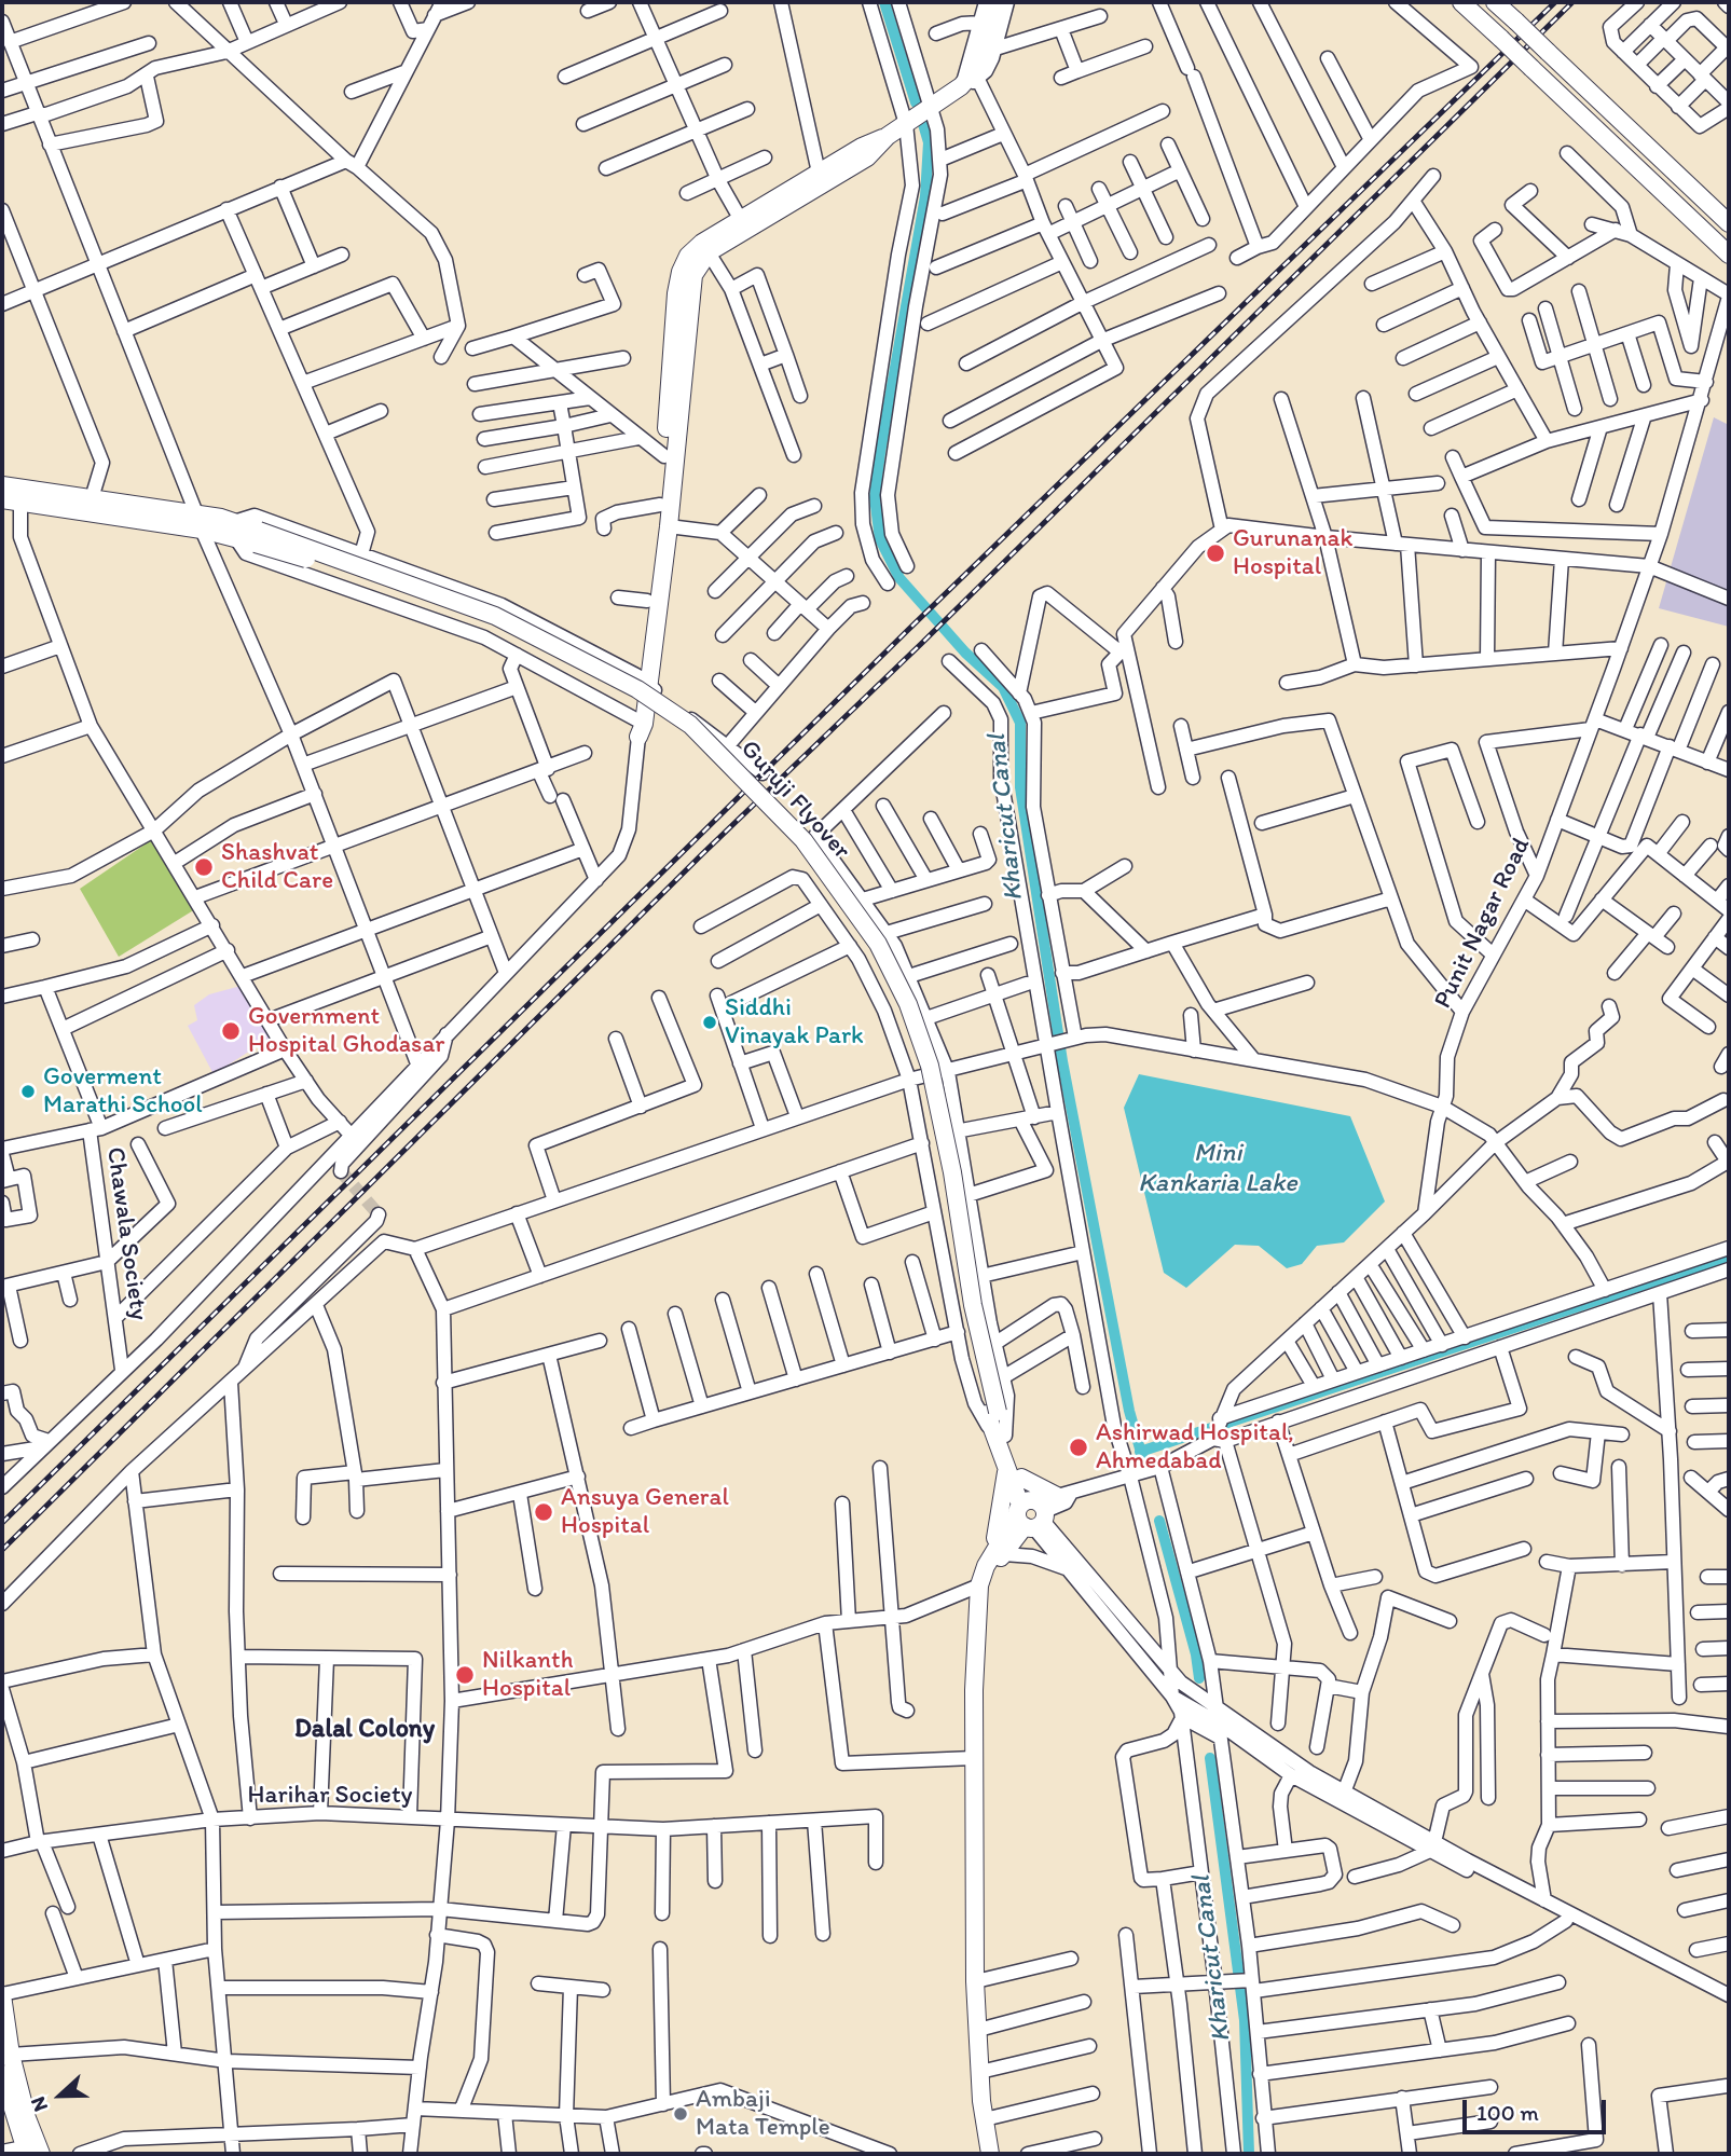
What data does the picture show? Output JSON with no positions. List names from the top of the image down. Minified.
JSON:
{"streets":{"main road":["Guruji Flyover"],"street":["Punit Nagar Road","Chawala Society","Harihar Society"]},"districts":["Dalal Colony"],"water":["Kharicut Canal","Mini Kankaria Lake"],"places":["Gurunanak Hospital","Shashvat Child Care","Siddhi Vinayak Park","Government Hospital Ghodasar","Goverment Marathi School","Ashirwad Hospital, Ahmedabad","Ansuya General Hospital","Nilkanth Hospital","Ambaji Mata Temple"],"scale_bar":"100 m","north":"left"}
